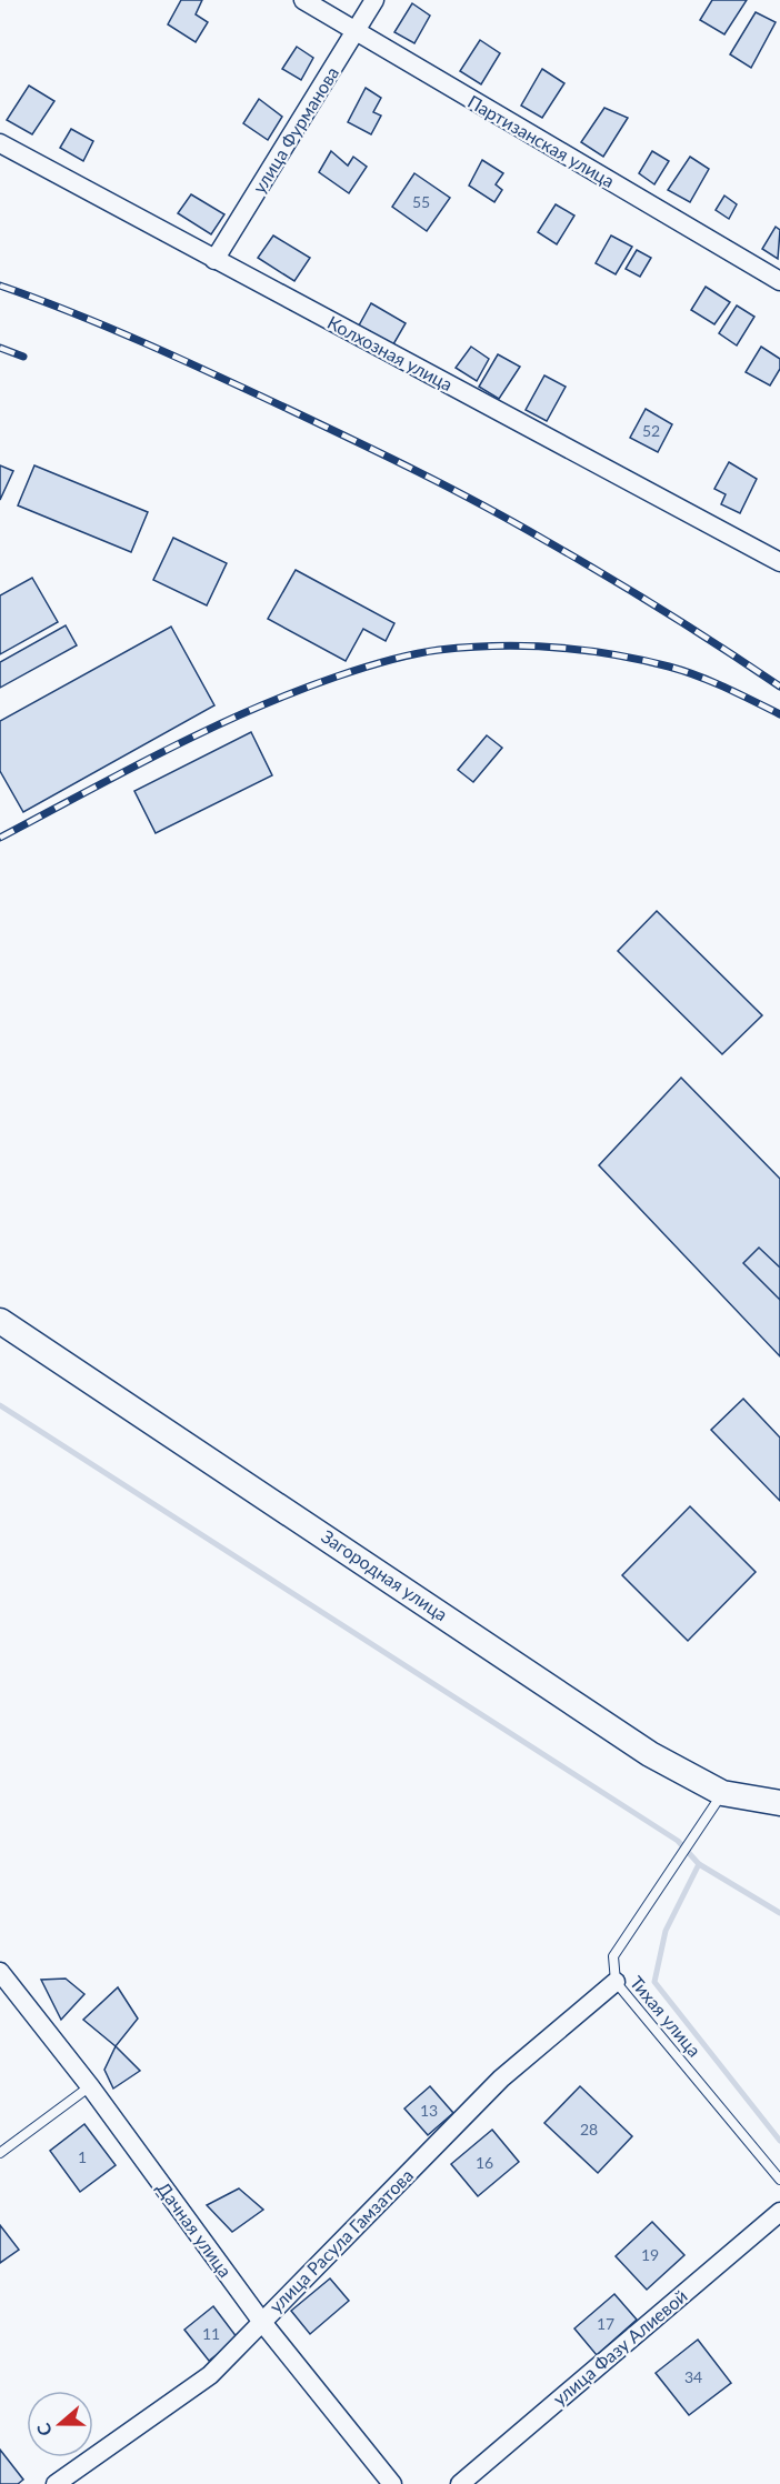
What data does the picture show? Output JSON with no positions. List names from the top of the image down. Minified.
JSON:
{"streets":{"main road":["Загородная улица"],"street":["улица Фурманова","Партизанская улица","Колхозная улица","Дачная улица","улица Расула Гамзатова","улица Фазу Алиевой"],"lane":["Тихая улица"]},"crossings":[["улица Фурманова","Партизанская улица"],["улица Фурманова","Колхозная улица"],["Загородная улица","Тихая улица"],["Тихая улица","улица Расула Гамзатова"],["Дачная улица","улица Расула Гамзатова"]],"house_numbers":["55","52","13","28","1","16","19","17","11","34"],"north":"left"}
